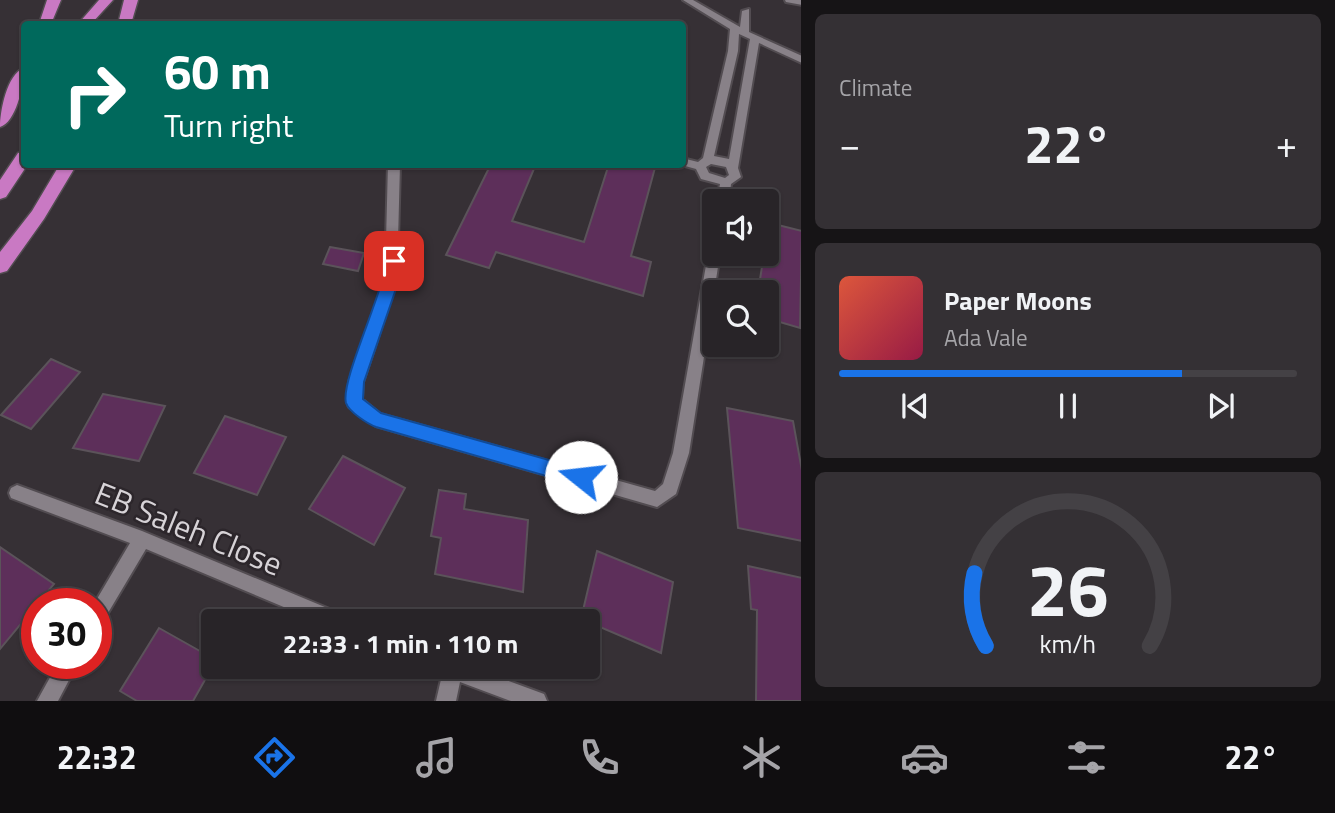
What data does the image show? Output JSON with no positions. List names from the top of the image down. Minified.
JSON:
{"streets":{"street":["EB Saleh Close"]},"page":{"tile":"Climate","turn":["60 m","Turn right"],"heat":["−","22°","+"],"song":["Paper Moons","Ada Vale"],"limit":"30","trip":"22:33 · 1 min · 110 m","tabs":["22:32","22°"],"gauge":["26","km/h"]}}
